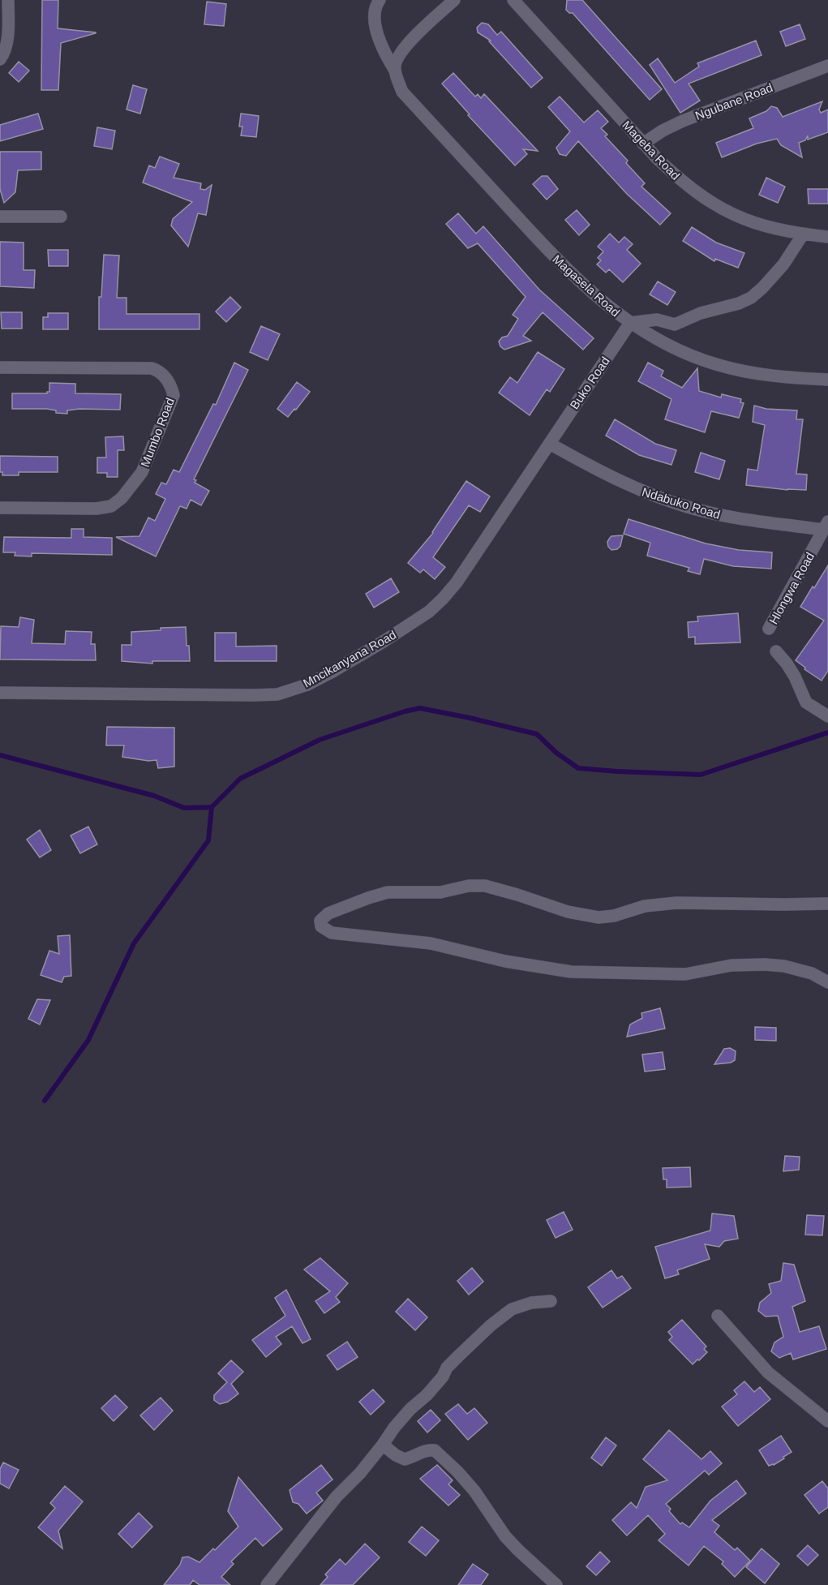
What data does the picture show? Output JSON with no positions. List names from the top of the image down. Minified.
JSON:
{"streets":{"street":["Ngubane Road","Mageba Road","Magasela Road","Buko Road","Mumbo Road","Ndabuko Road","Hlongwa Road","Mncikanyana Road"]},"crossings":[["Ngubane Road","Mageba Road"],["Magasela Road","Buko Road"],["Buko Road","Ndabuko Road"],["Buko Road","Mncikanyana Road"],["Ndabuko Road","Hlongwa Road"],["Ndabuko Road","Mncikanyana Road"]]}
